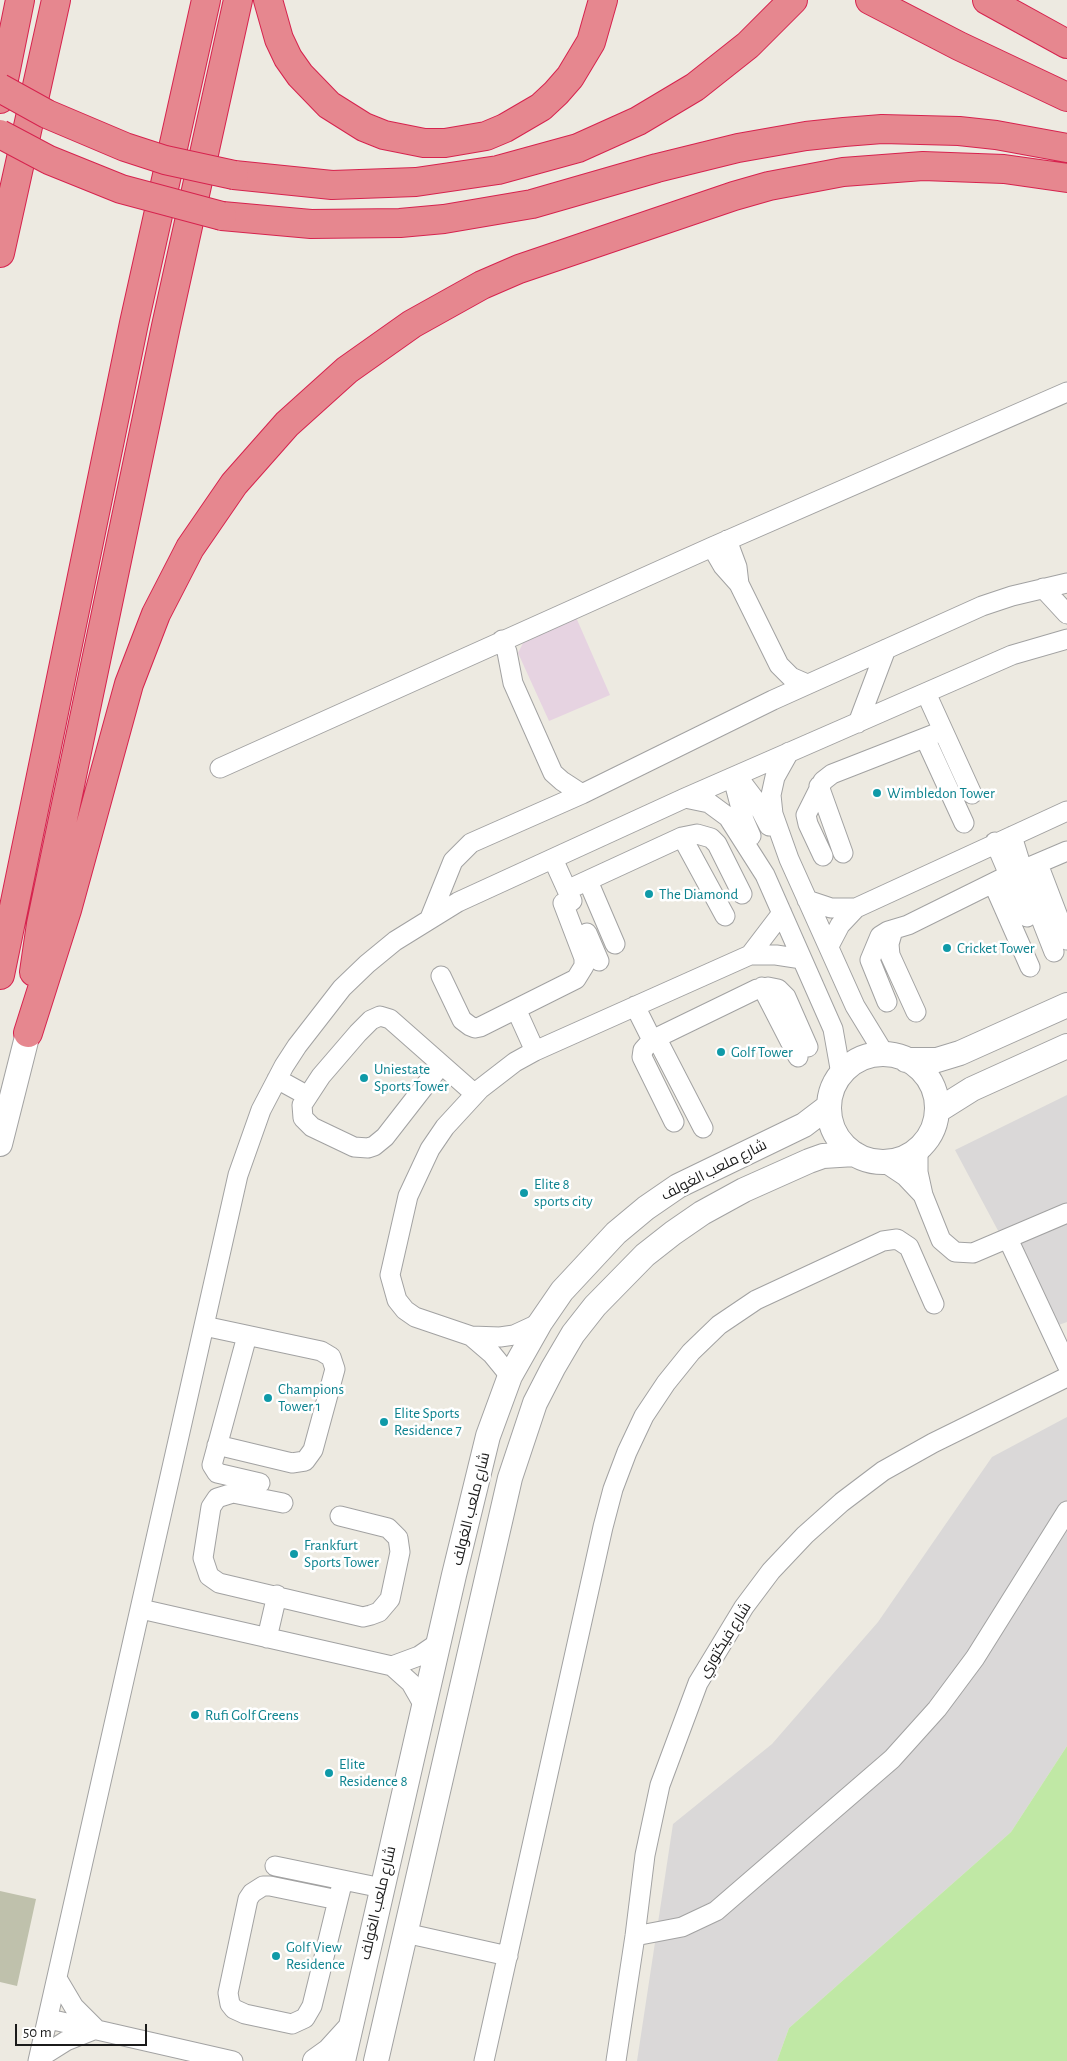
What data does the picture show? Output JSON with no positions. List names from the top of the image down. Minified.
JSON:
{"streets":{"street":["شارع ملعب الغولف","شارع فيكتوري"]},"places":["Wimbledon Tower","The Diamond","Cricket Tower","Golf Tower","Uniestate Sports Tower","Elite 8 sports city","Champions Tower 1","Elite Sports Residence 7","Frankfurt Sports Tower","Rufi Golf Greens","Elite Residence 8","Golf View Residence"],"scale_bar":"50 m"}
